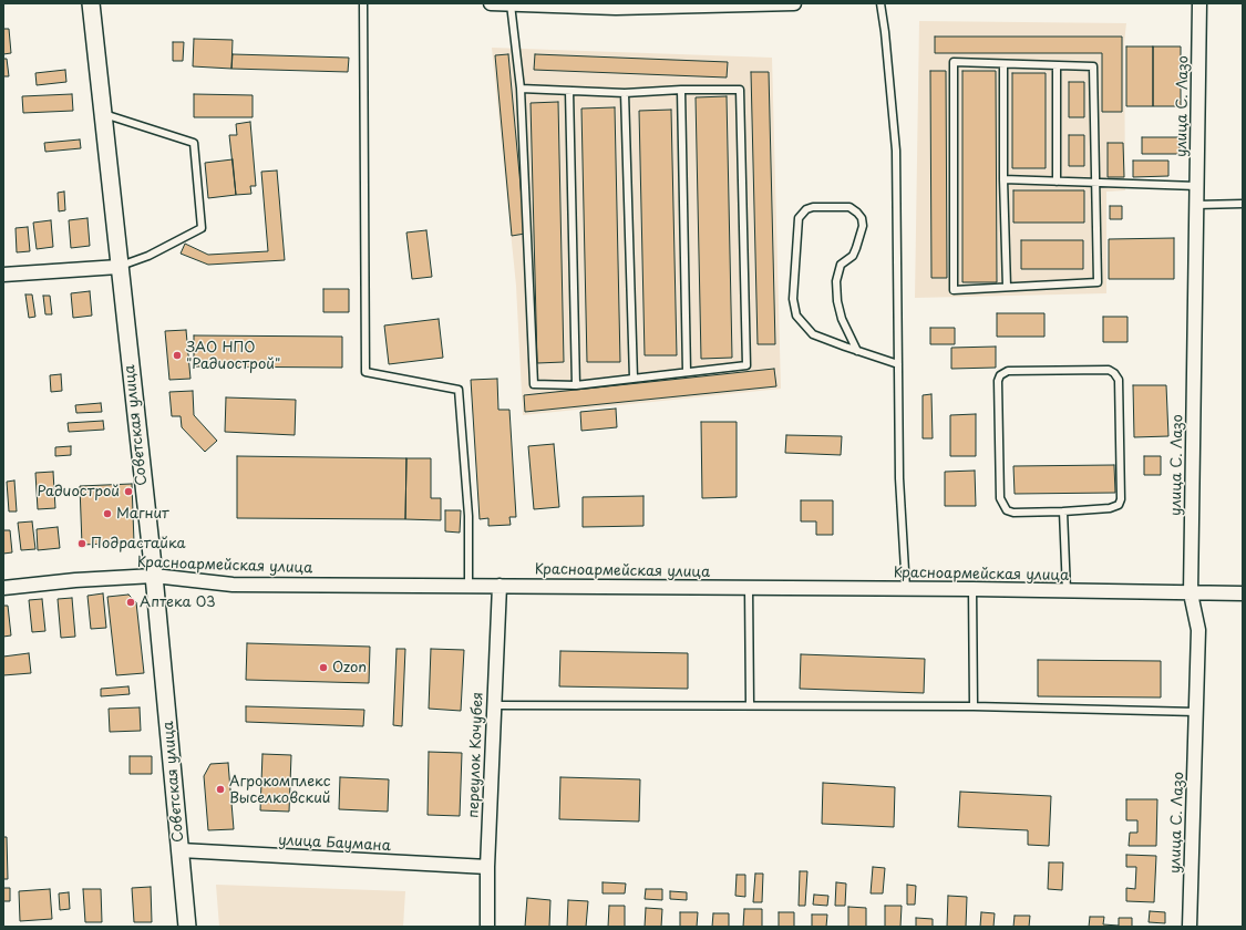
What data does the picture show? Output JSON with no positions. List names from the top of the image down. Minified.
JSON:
{"streets":{"street":["улица С. Лазо","Советская улица","Красноармейская улица","переулок Кочубея","улица Баумана"]},"crossings":[["улица С. Лазо","Красноармейская улица"],["Советская улица","Красноармейская улица"],["Советская улица","улица Баумана"],["Красноармейская улица","переулок Кочубея"],["переулок Кочубея","улица Баумана"]],"places":["ЗАО НПО \"Радиострой\"","Радиострой","Магнит","Подрастайка","Аптека 03","Ozon","Агрокомплекс Выселковский"]}
